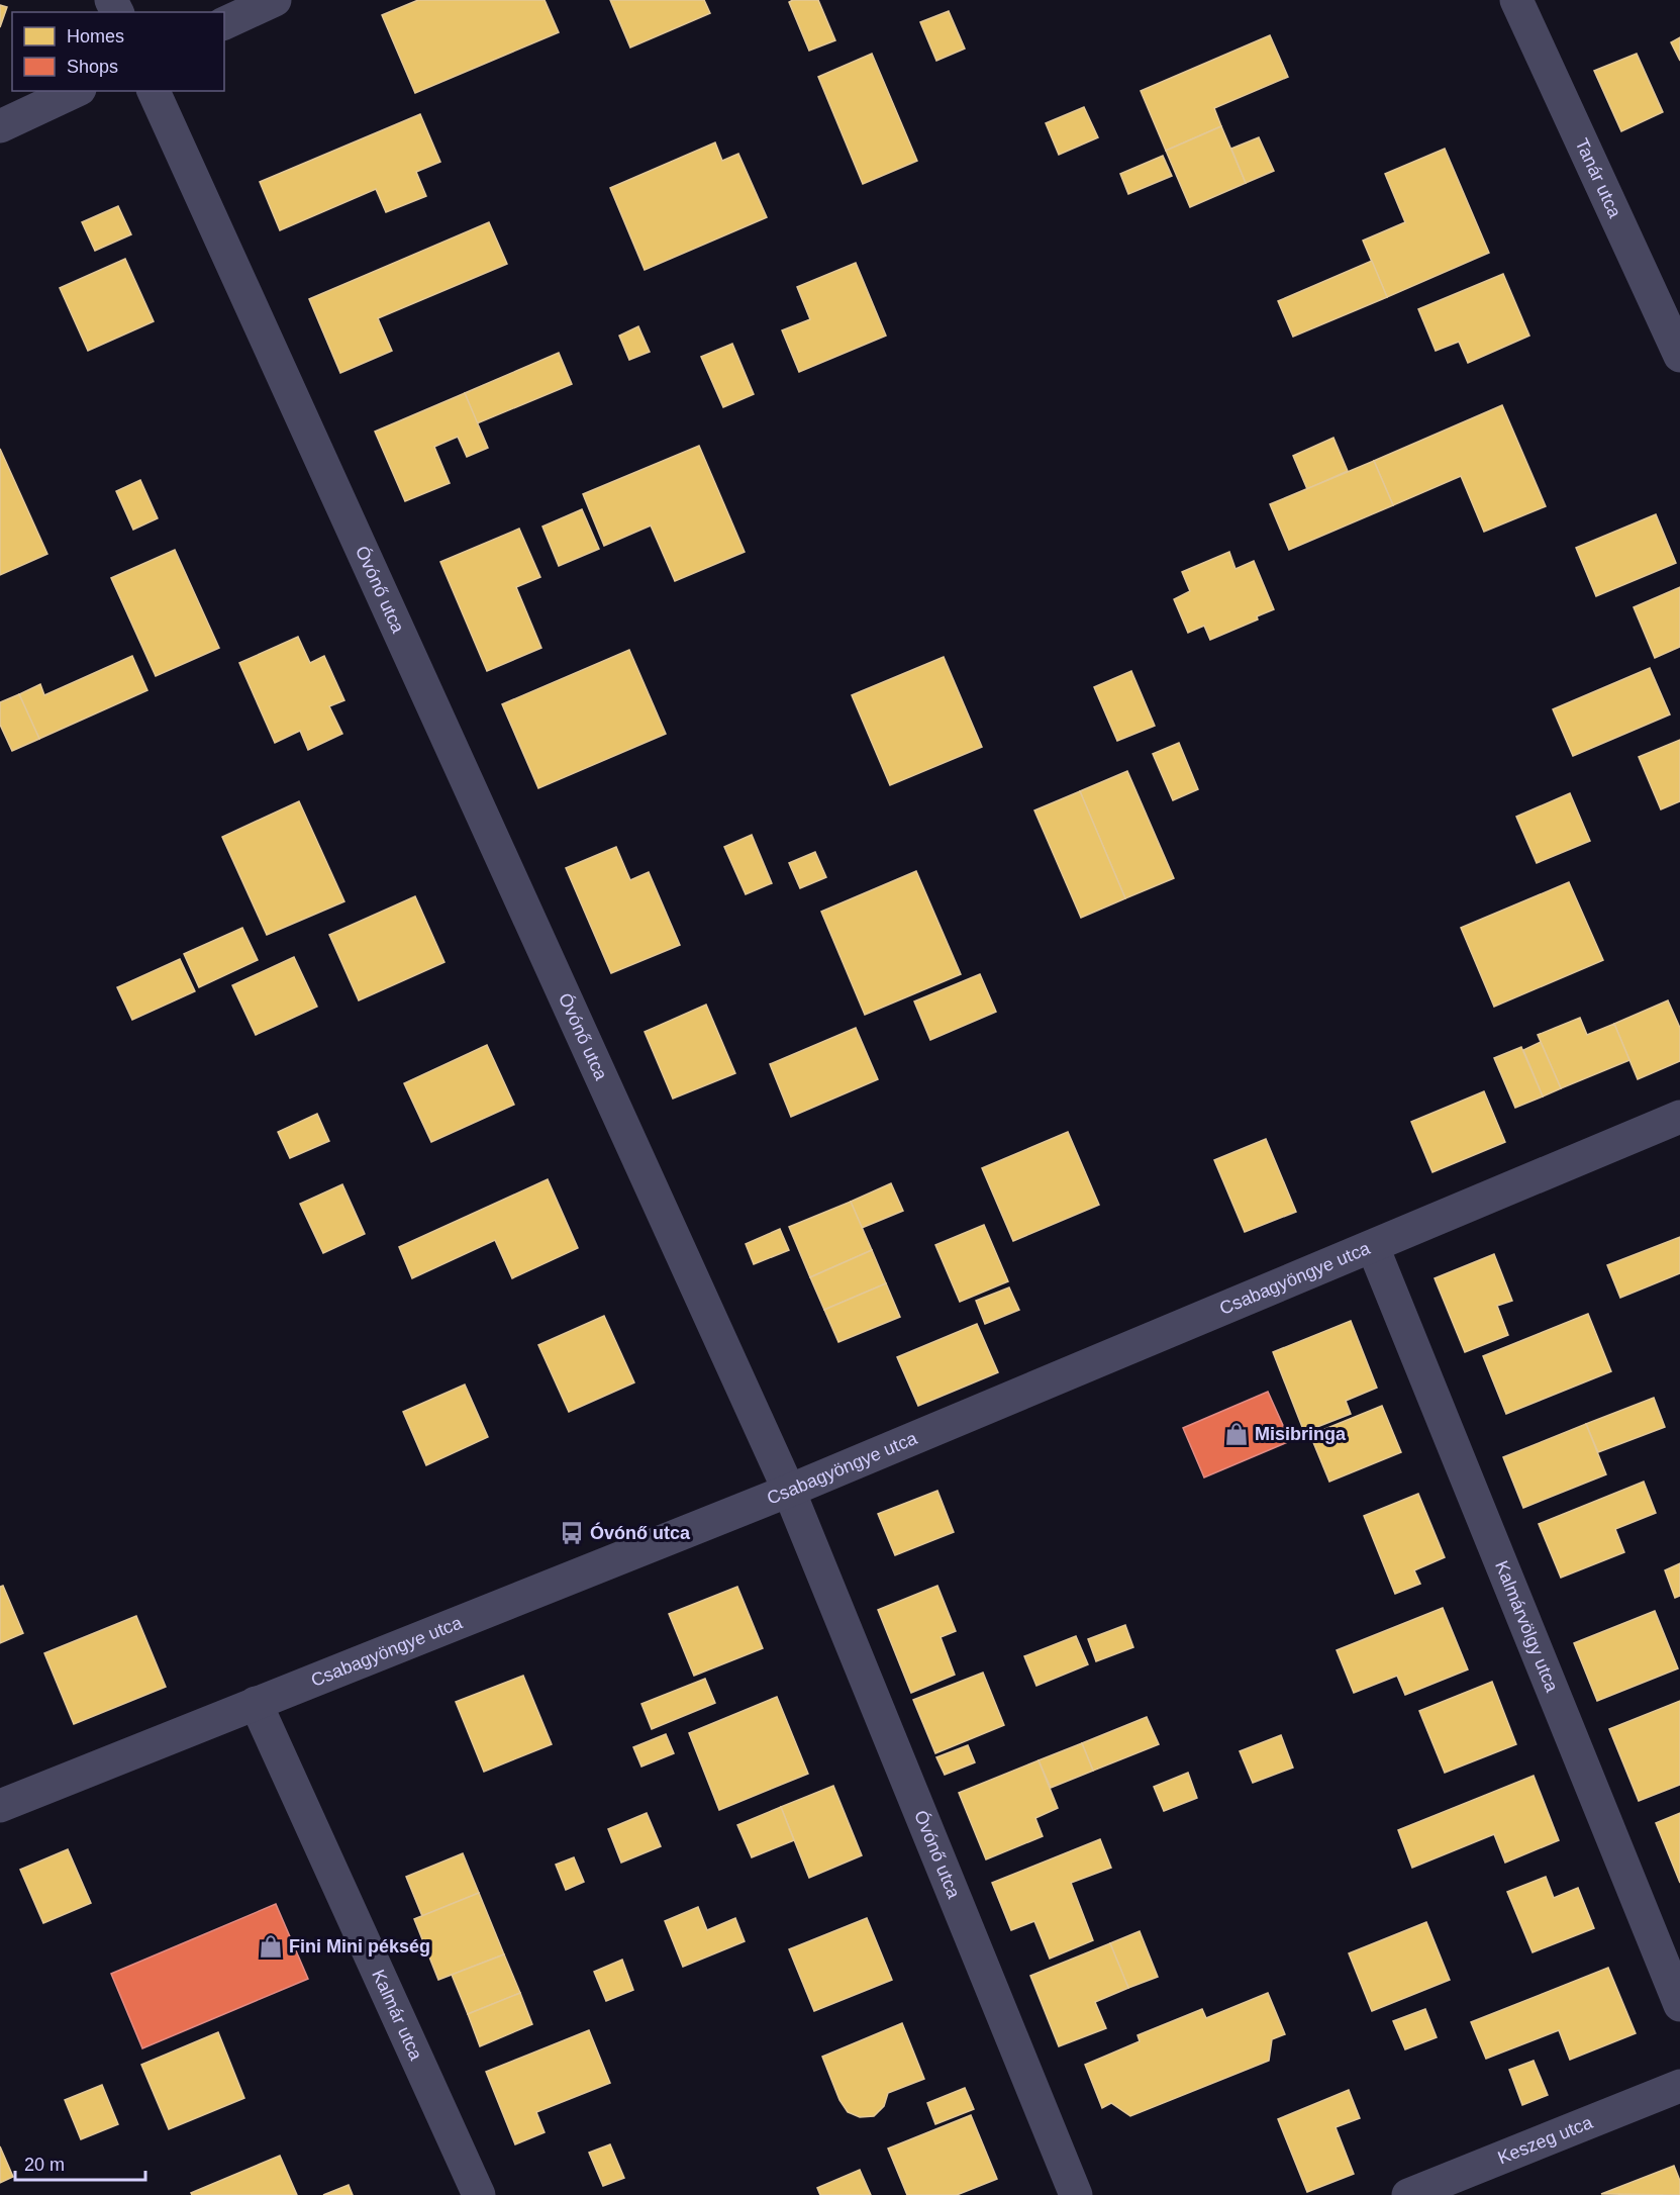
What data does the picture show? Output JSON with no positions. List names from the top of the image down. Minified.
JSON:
{"streets":{"street":["Tanár utca","Óvónő utca","Csabagyöngye utca","Kalmárvölgy utca","Kalmár utca","Keszeg utca"]},"crossings":[["Óvónő utca","Csabagyöngye utca"],["Csabagyöngye utca","Kalmárvölgy utca"],["Csabagyöngye utca","Kalmár utca"]],"places":{"shop":["Misibringa","Fini Mini pékség"],"bus stop":["Óvónő utca"]},"legend":["Homes","Shops"],"scale_bar":"20 m"}
